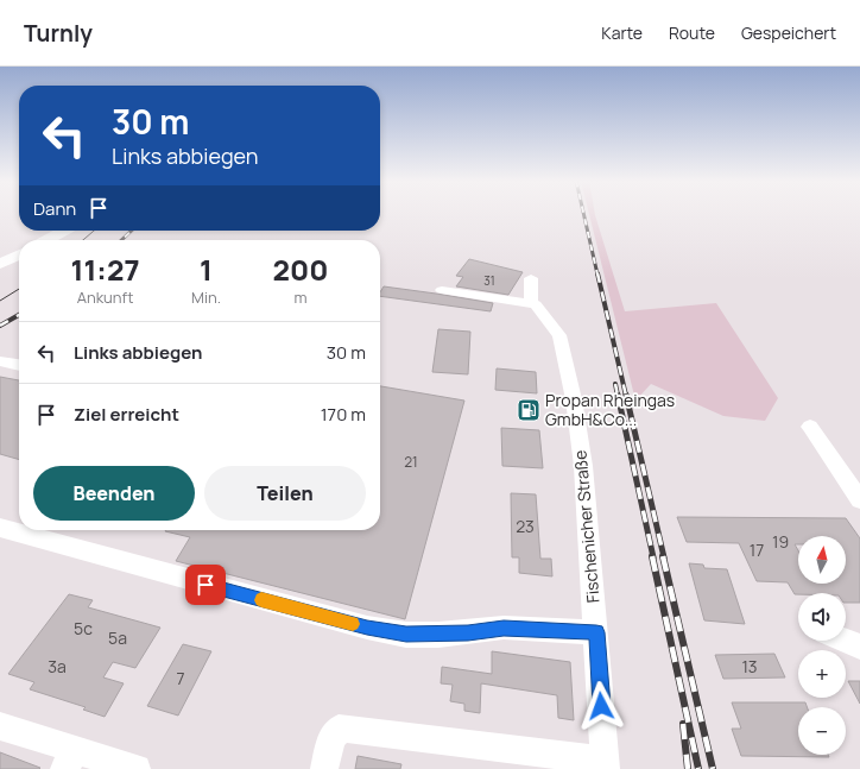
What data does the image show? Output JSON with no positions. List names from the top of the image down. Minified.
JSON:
{"streets":{"street":["Fischenicher Straße"]},"places":{"fuel station":["Propan Rheingas GmbH&Co..."]},"house_numbers":["31","21","23","19","17","5c","5a","3a","13","7"],"north":"top","page":{"header":"Turnly","nav":["Karte","Route","Gespeichert"],"turn":["30 m","Links abbiegen"],"then":"Dann","eta":["11:27","Ankunft","1","Min.","200","m"],"list":[{"name":"Links abbiegen","value":"30 m"},{"name":"Ziel erreicht","value":"170 m"}],"buttons":["Beenden","Teilen"],"map_buttons":["+","−"]}}
